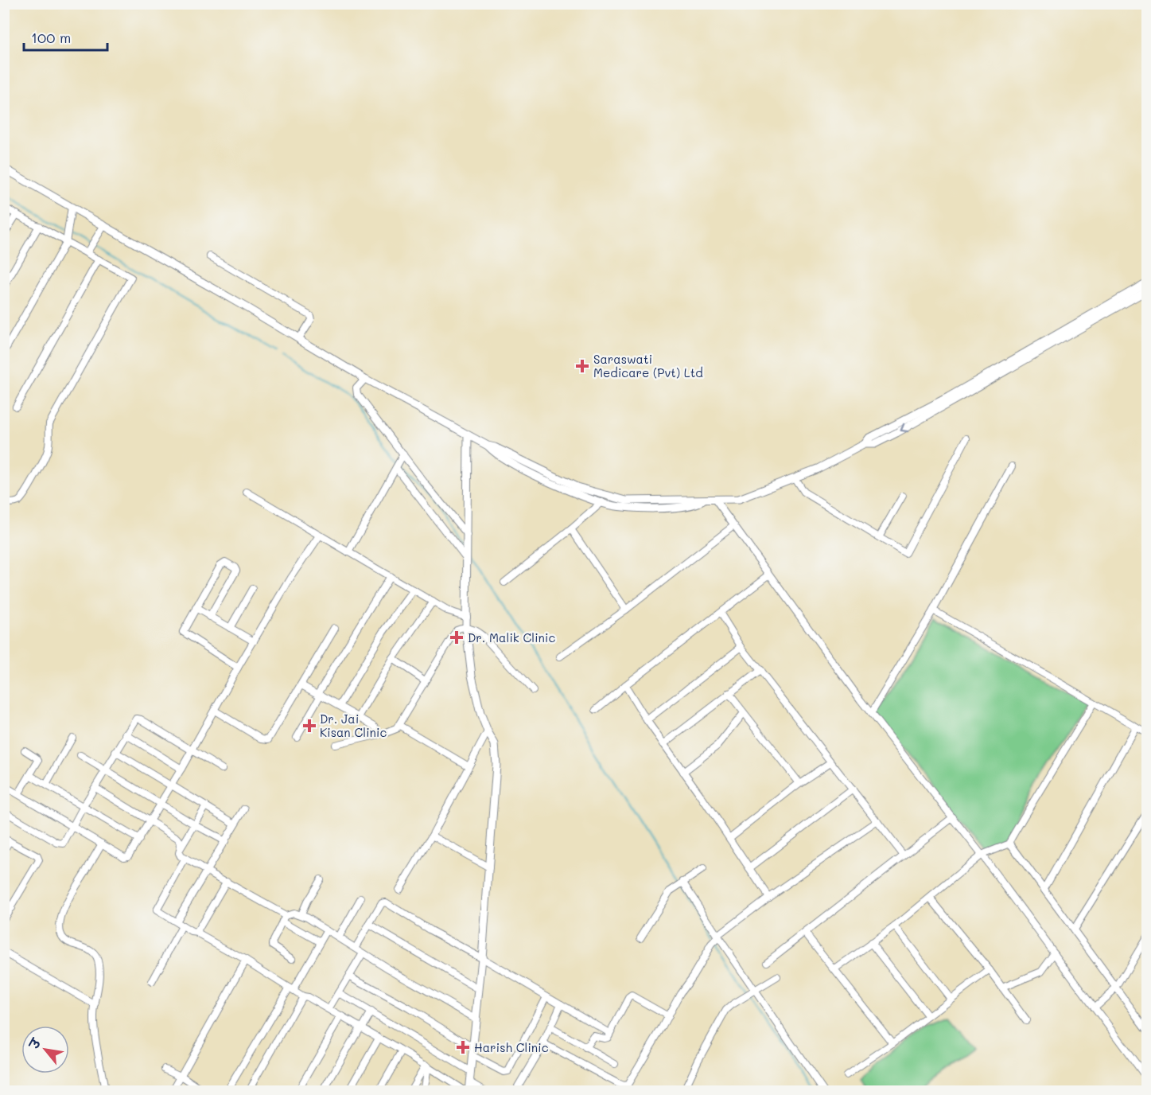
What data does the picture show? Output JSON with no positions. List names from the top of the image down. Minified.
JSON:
{"places":{"health":["Saraswati Medicare (Pvt) Ltd","Dr. Malik Clinic","Dr. Jai Kisan Clinic","Harish Clinic"]},"scale_bar":"100 m","north":"top left"}
